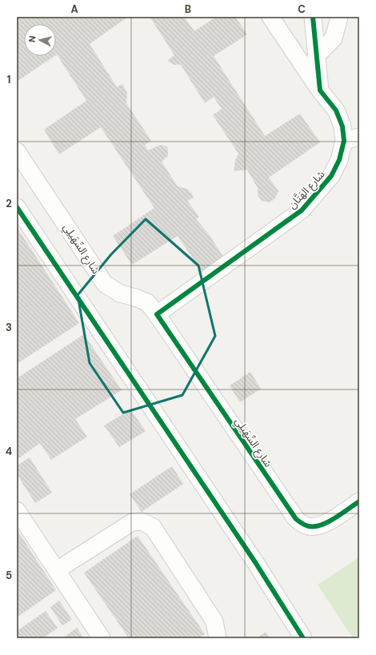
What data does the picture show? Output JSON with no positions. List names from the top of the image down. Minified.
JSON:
{"streets":{"street":["شارع الهَتَّان","شارع السِّهَيلِي"]},"crossings":[["شارع الهَتَّان","شارع السِّهَيلِي"]],"north":"left","grid":{"columns":["A","B","C"],"rows":["1","2","3","4","5"]}}
